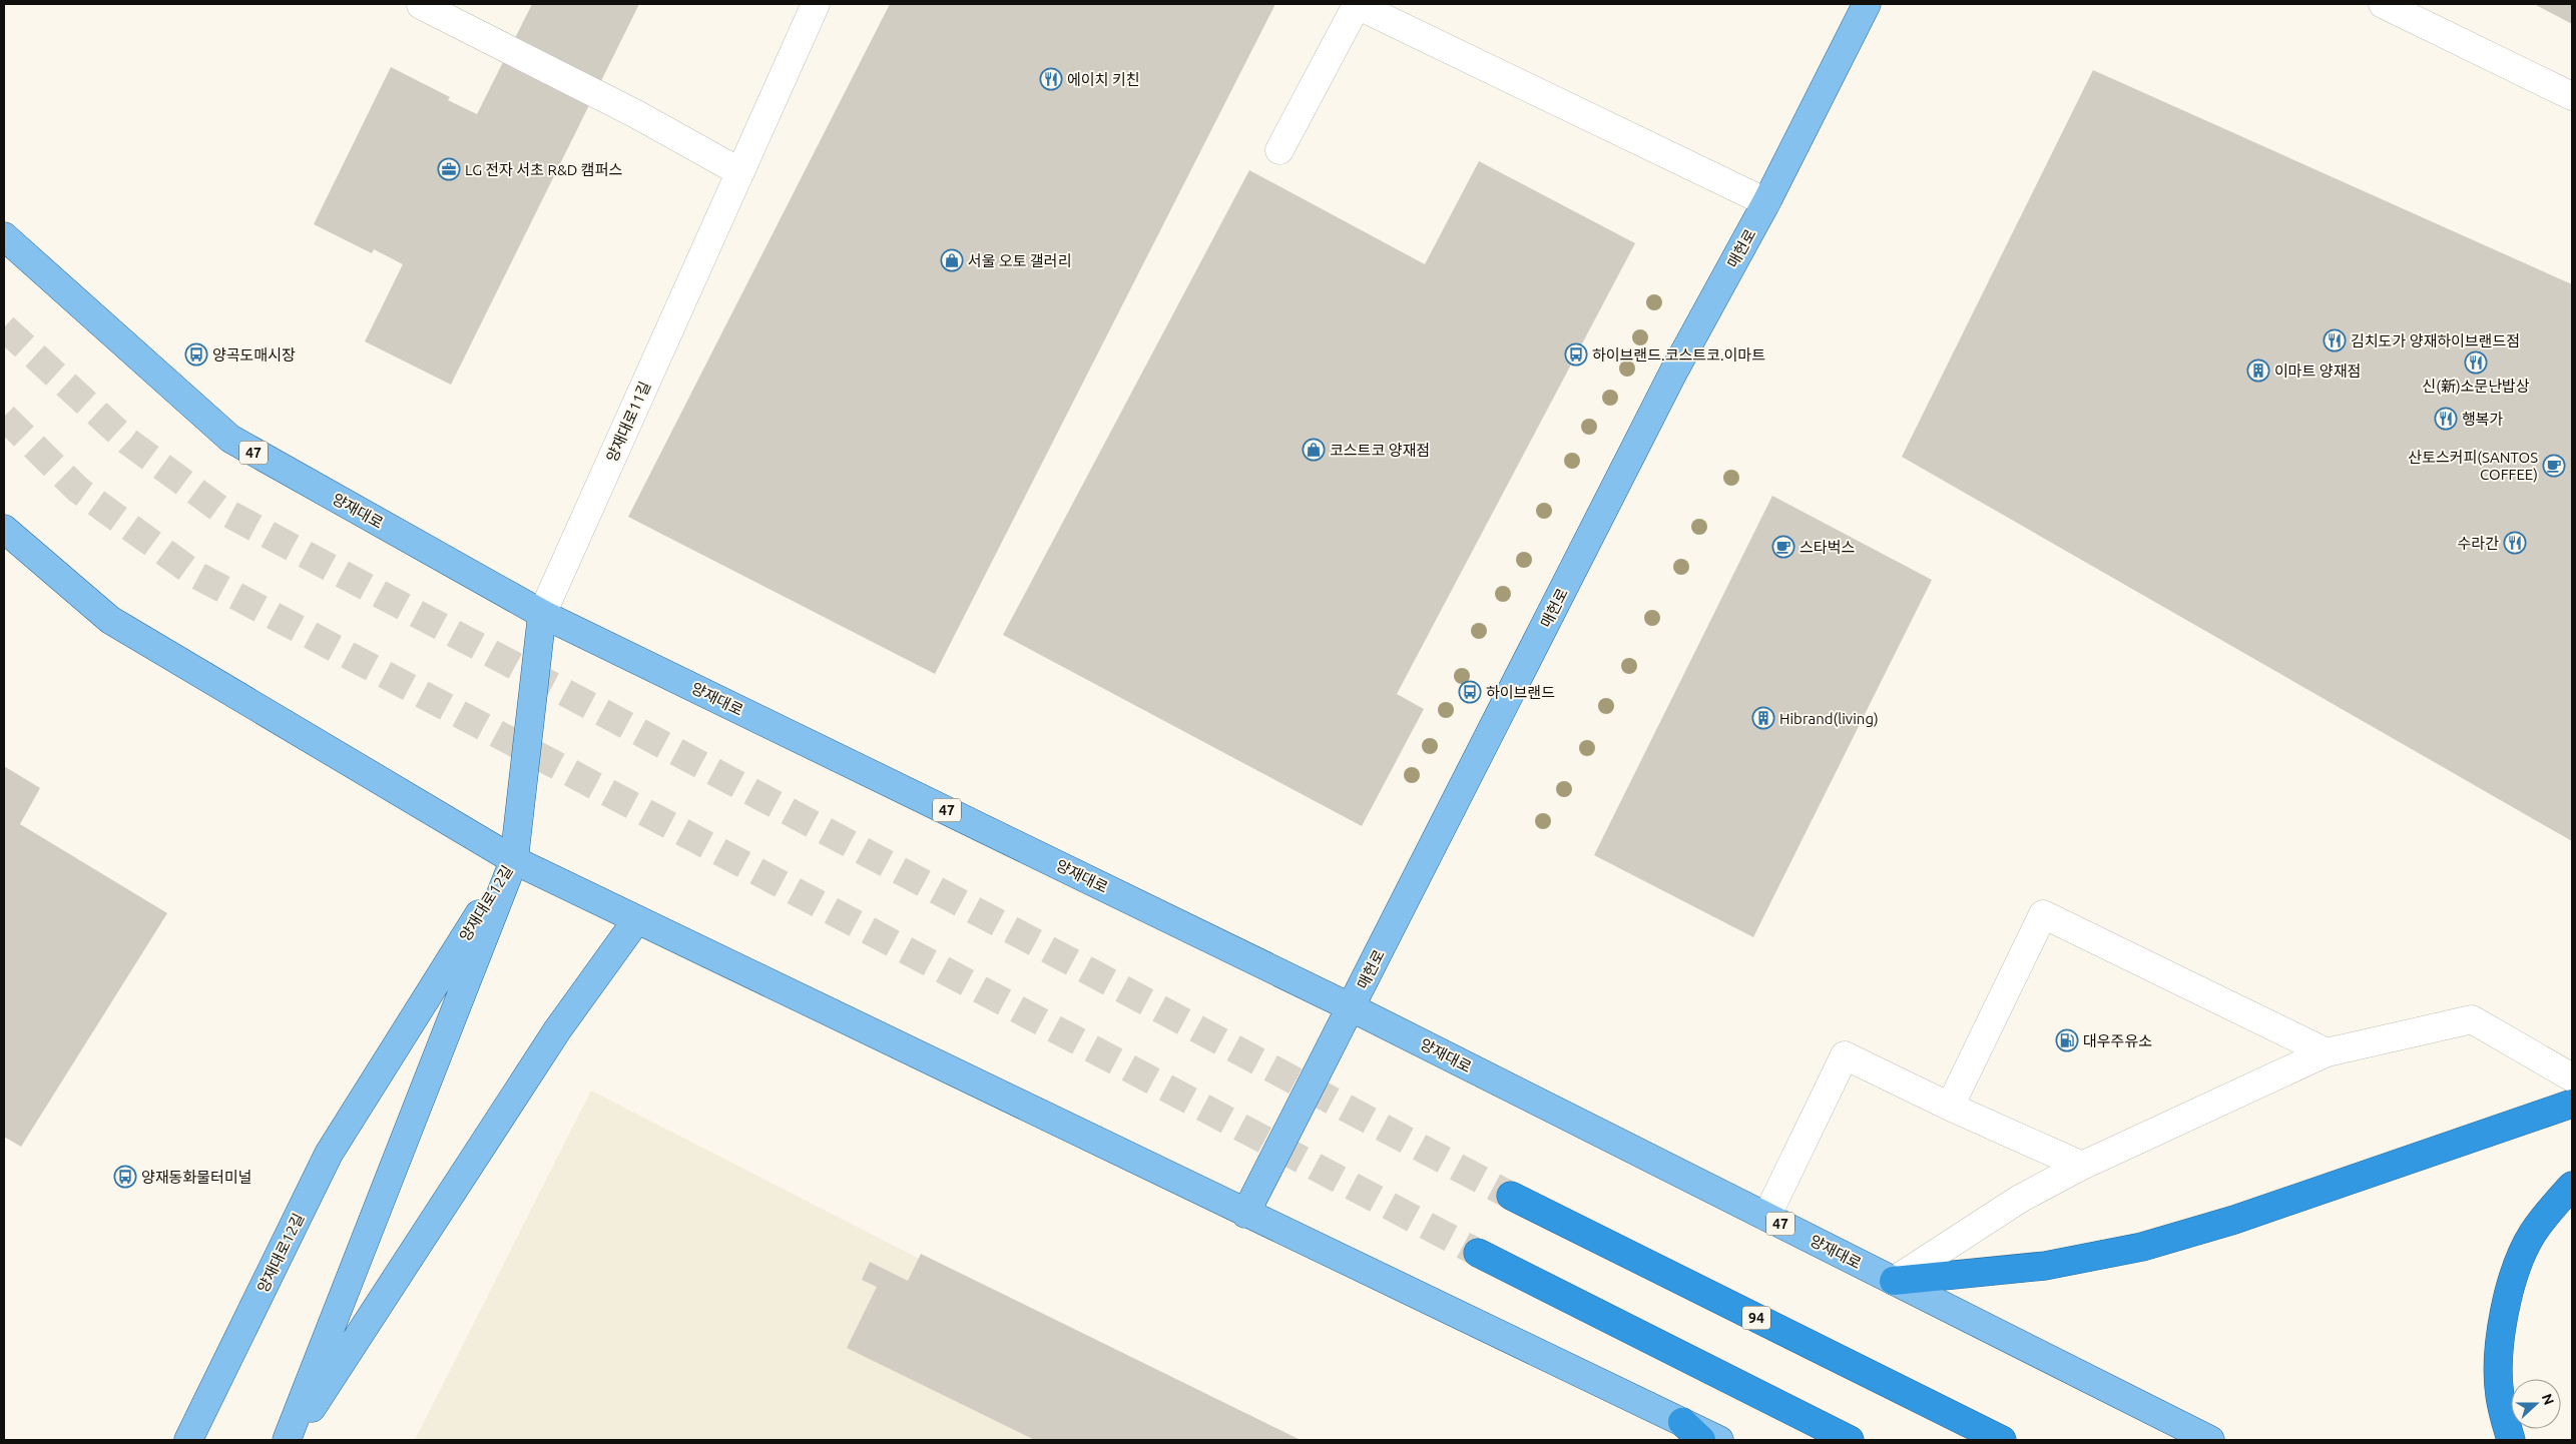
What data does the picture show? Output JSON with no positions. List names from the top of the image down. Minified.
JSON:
{"streets":{"highway":["94"],"main road":["매헌로","양재대로11길","47","양재대로","양재대로12길"]},"crossings":[["매헌로","양재대로"],["양재대로11길","양재대로"],["양재대로11길","양재대로12길"]],"places":{"restaurant":["에이치 키친","김치도가 양재하이브랜드점","신(新)소문난밥상","행복가","수라간"],"office":["LG 전자 서초 R&D 캠퍼스"],"shop":["서울 오토 갤러리","코스트코 양재점"],"bus stop":["양곡도매시장","하이브랜드.코스트코.이마트","하이브랜드","양재동화물터미널"],"building":["이마트 양재점","Hibrand(living)"],"cafe":["산토스커피(SANTOS COFFEE)","스타벅스"],"fuel station":["대우주유소"]},"north":"right"}
